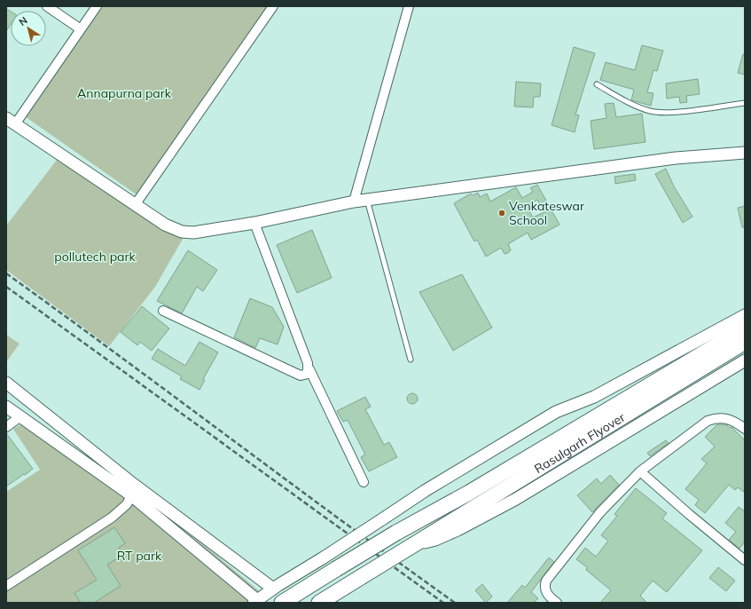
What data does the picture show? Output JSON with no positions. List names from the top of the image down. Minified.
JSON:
{"streets":{"highway":["Rasulgarh Flyover"]},"parks":["Annapurna park","pollutech park","RT park"],"places":["Venkateswar School"],"north":"top left"}
